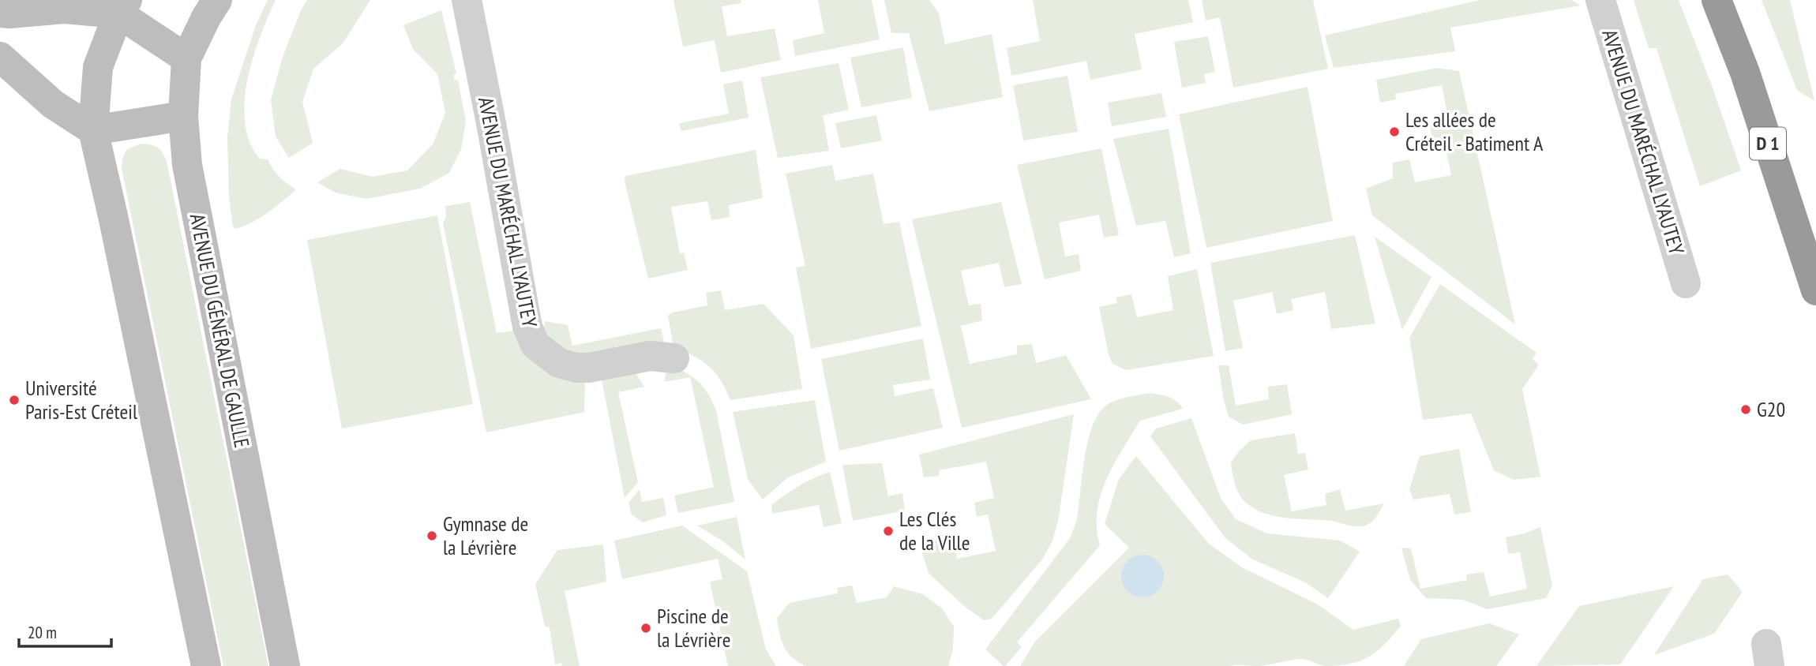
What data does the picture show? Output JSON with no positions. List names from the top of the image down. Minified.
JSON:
{"streets":{"highway":["D 1"],"main road":["AVENUE DU GÉNÉRAL DE GAULLE"],"street":["AVENUE DU MARÉCHAL LYAUTEY"]},"places":["Les allées de Créteil - Batiment A","Université Paris-Est Créteil","G20","Les Clés de la Ville","Gymnase de la Lévrière","Piscine de la Lévrière"],"scale_bar":"20 m"}
